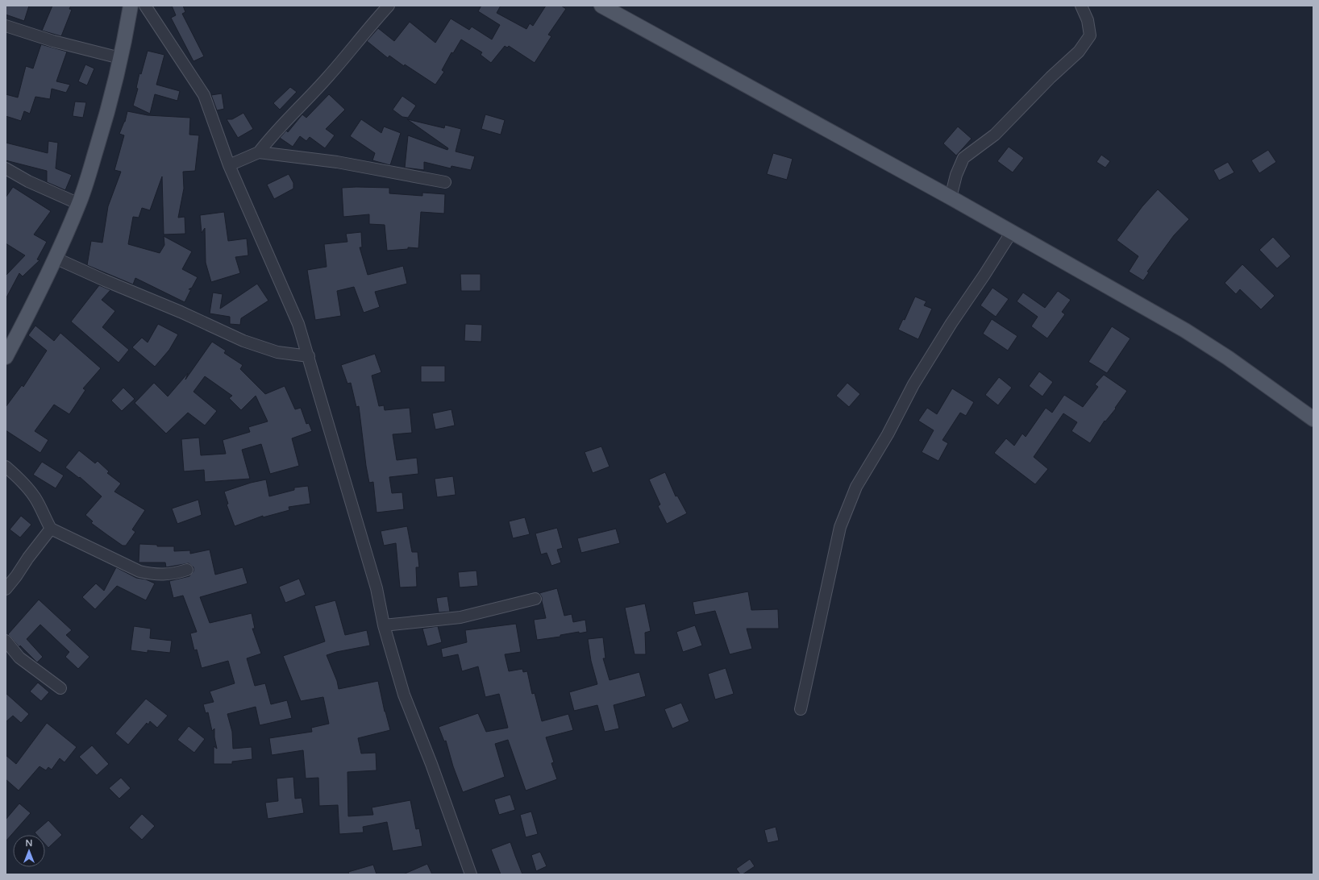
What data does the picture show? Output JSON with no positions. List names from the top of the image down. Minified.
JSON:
{"north":"top"}
